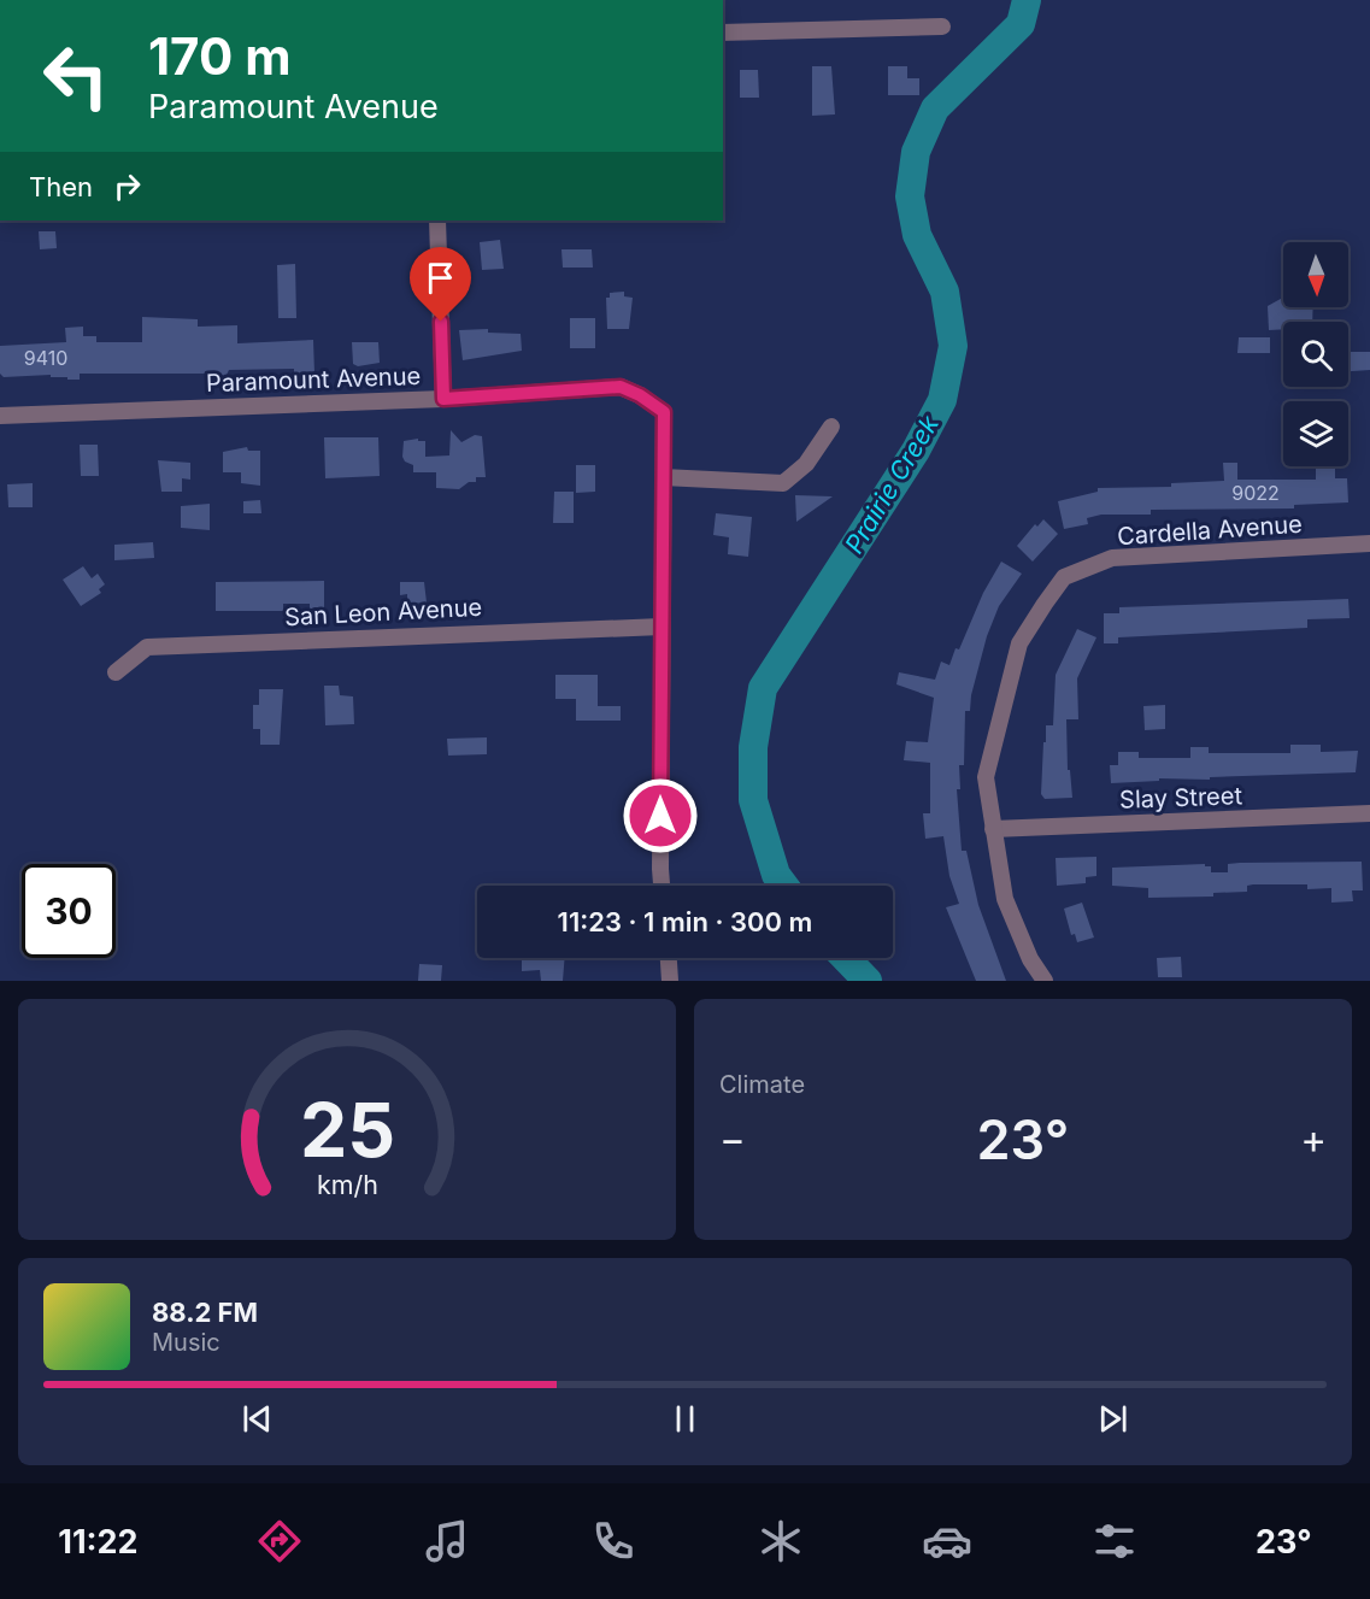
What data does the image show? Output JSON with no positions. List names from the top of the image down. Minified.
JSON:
{"streets":{"street":["Paramount Avenue","Cardella Avenue","San Leon Avenue","Slay Street"]},"crossings":[["Cardella Avenue","Slay Street"]],"water":["Prairie Creek"],"house_numbers":["9410","9022"],"north":"bottom","page":{"turn":["170 m","Paramount Avenue"],"then":"Then","limit":"30","trip":"11:23 · 1 min · 300 m","tile":"Climate","heat":["−","23°","+"],"song":["88.2 FM","Music"],"tabs":["11:22","23°"],"gauge":["25","km/h"]}}
